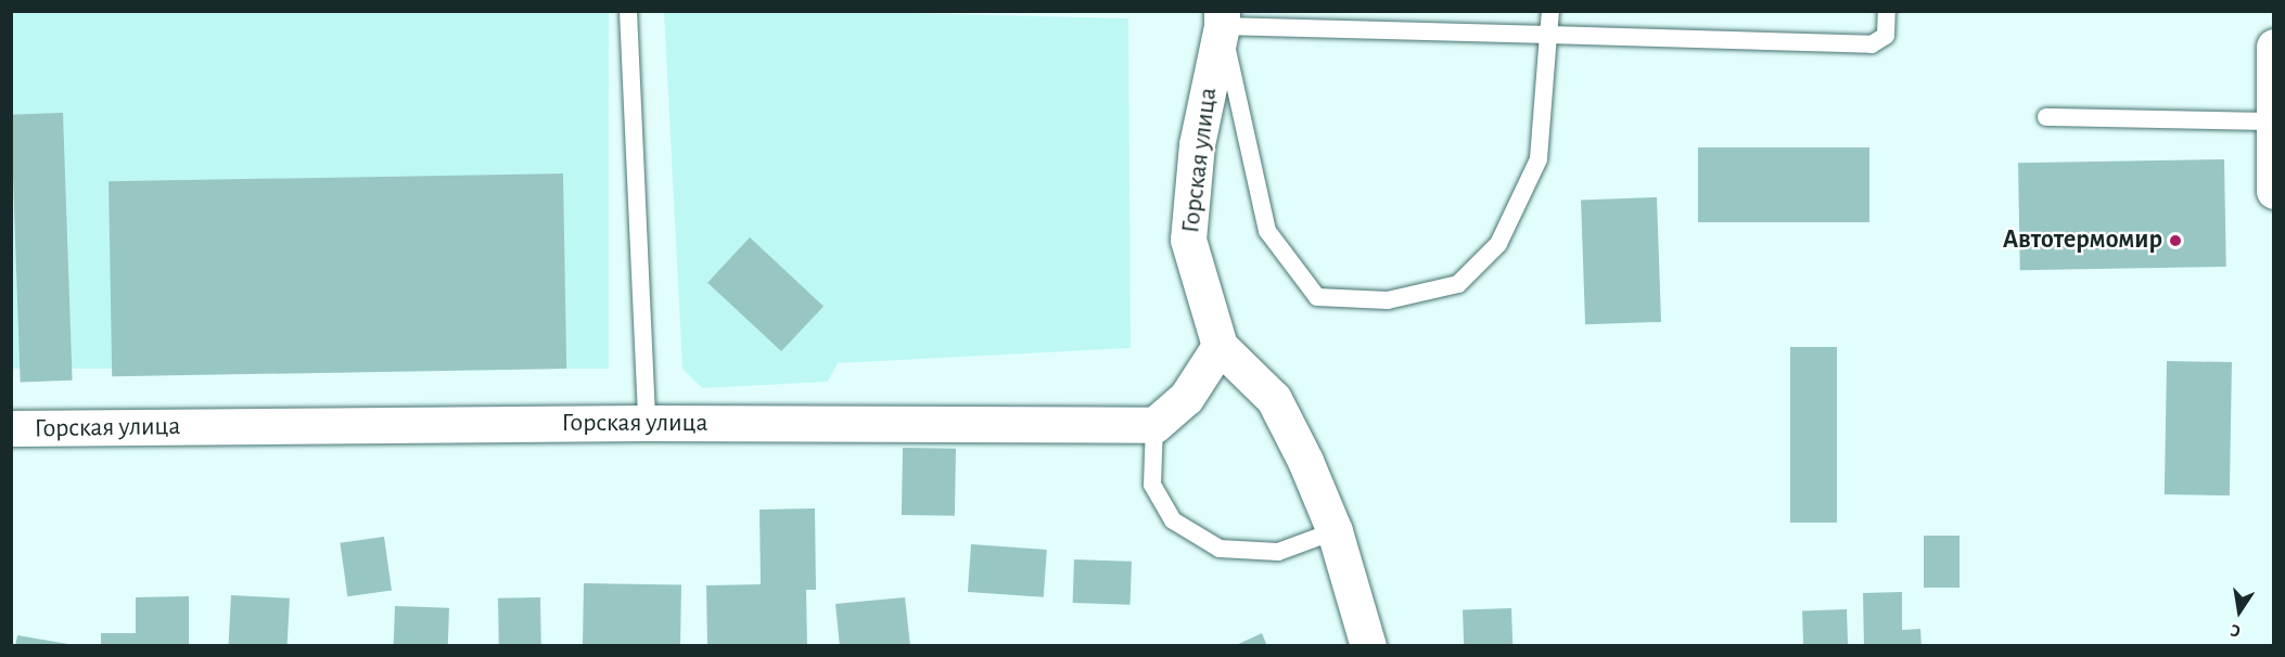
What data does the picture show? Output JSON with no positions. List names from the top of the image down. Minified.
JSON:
{"streets":{"street":["Горская улица"]},"places":["Автотермомир"],"north":"bottom"}
